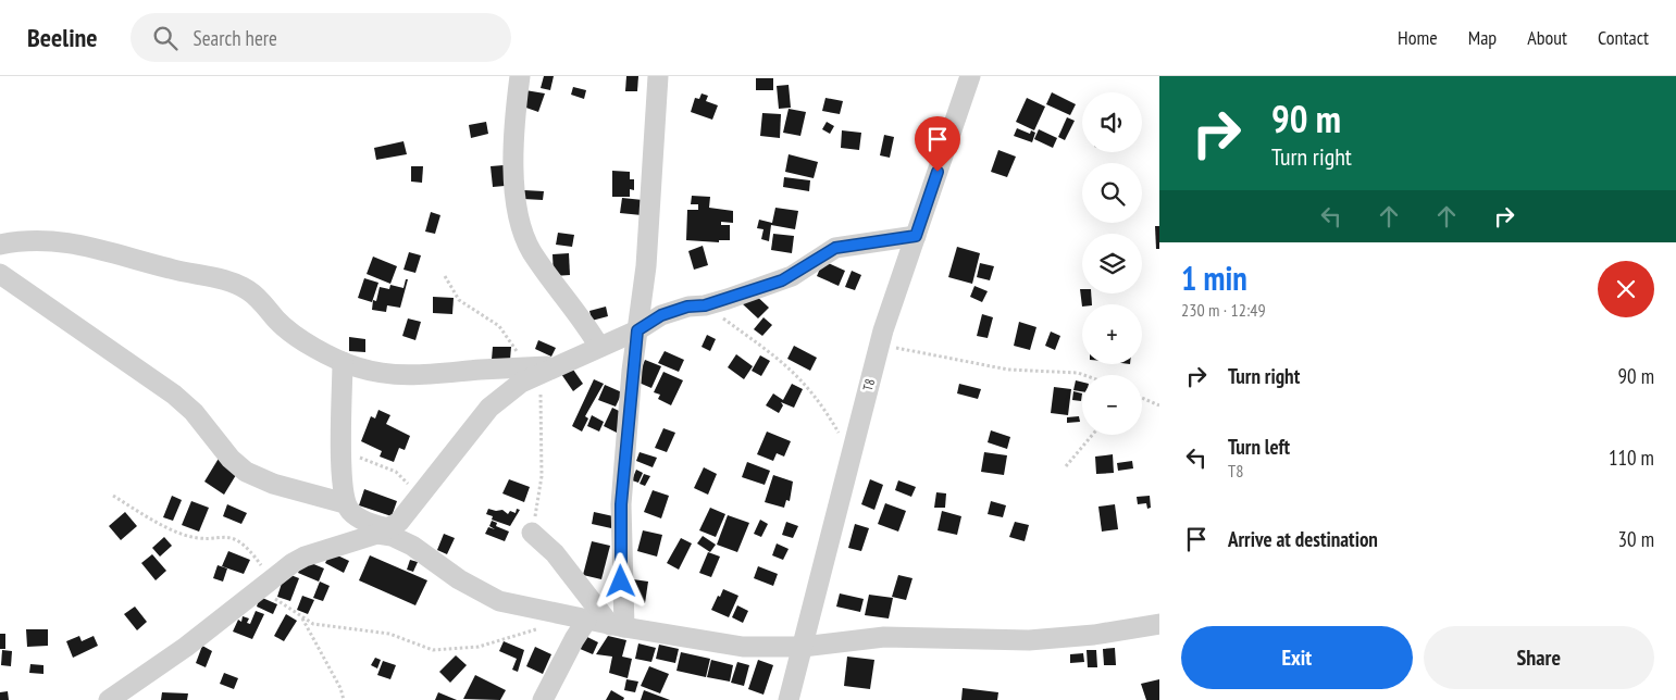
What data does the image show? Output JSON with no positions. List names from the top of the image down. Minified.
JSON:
{"streets":{"street":["T8"]},"page":{"header":"Beeline","search":"Search here","nav":["Home","Map","About","Contact"],"turn":["90 m","Turn right"],"map_buttons":["+","−"],"heading":["1 min","230 m · 12:49"],"list":[{"name":"Turn right","value":"90 m"},{"name":"Turn left","note":"T8","value":"110 m"},{"name":"Arrive at destination","value":"30 m"}],"buttons":["Exit","Share"]}}
